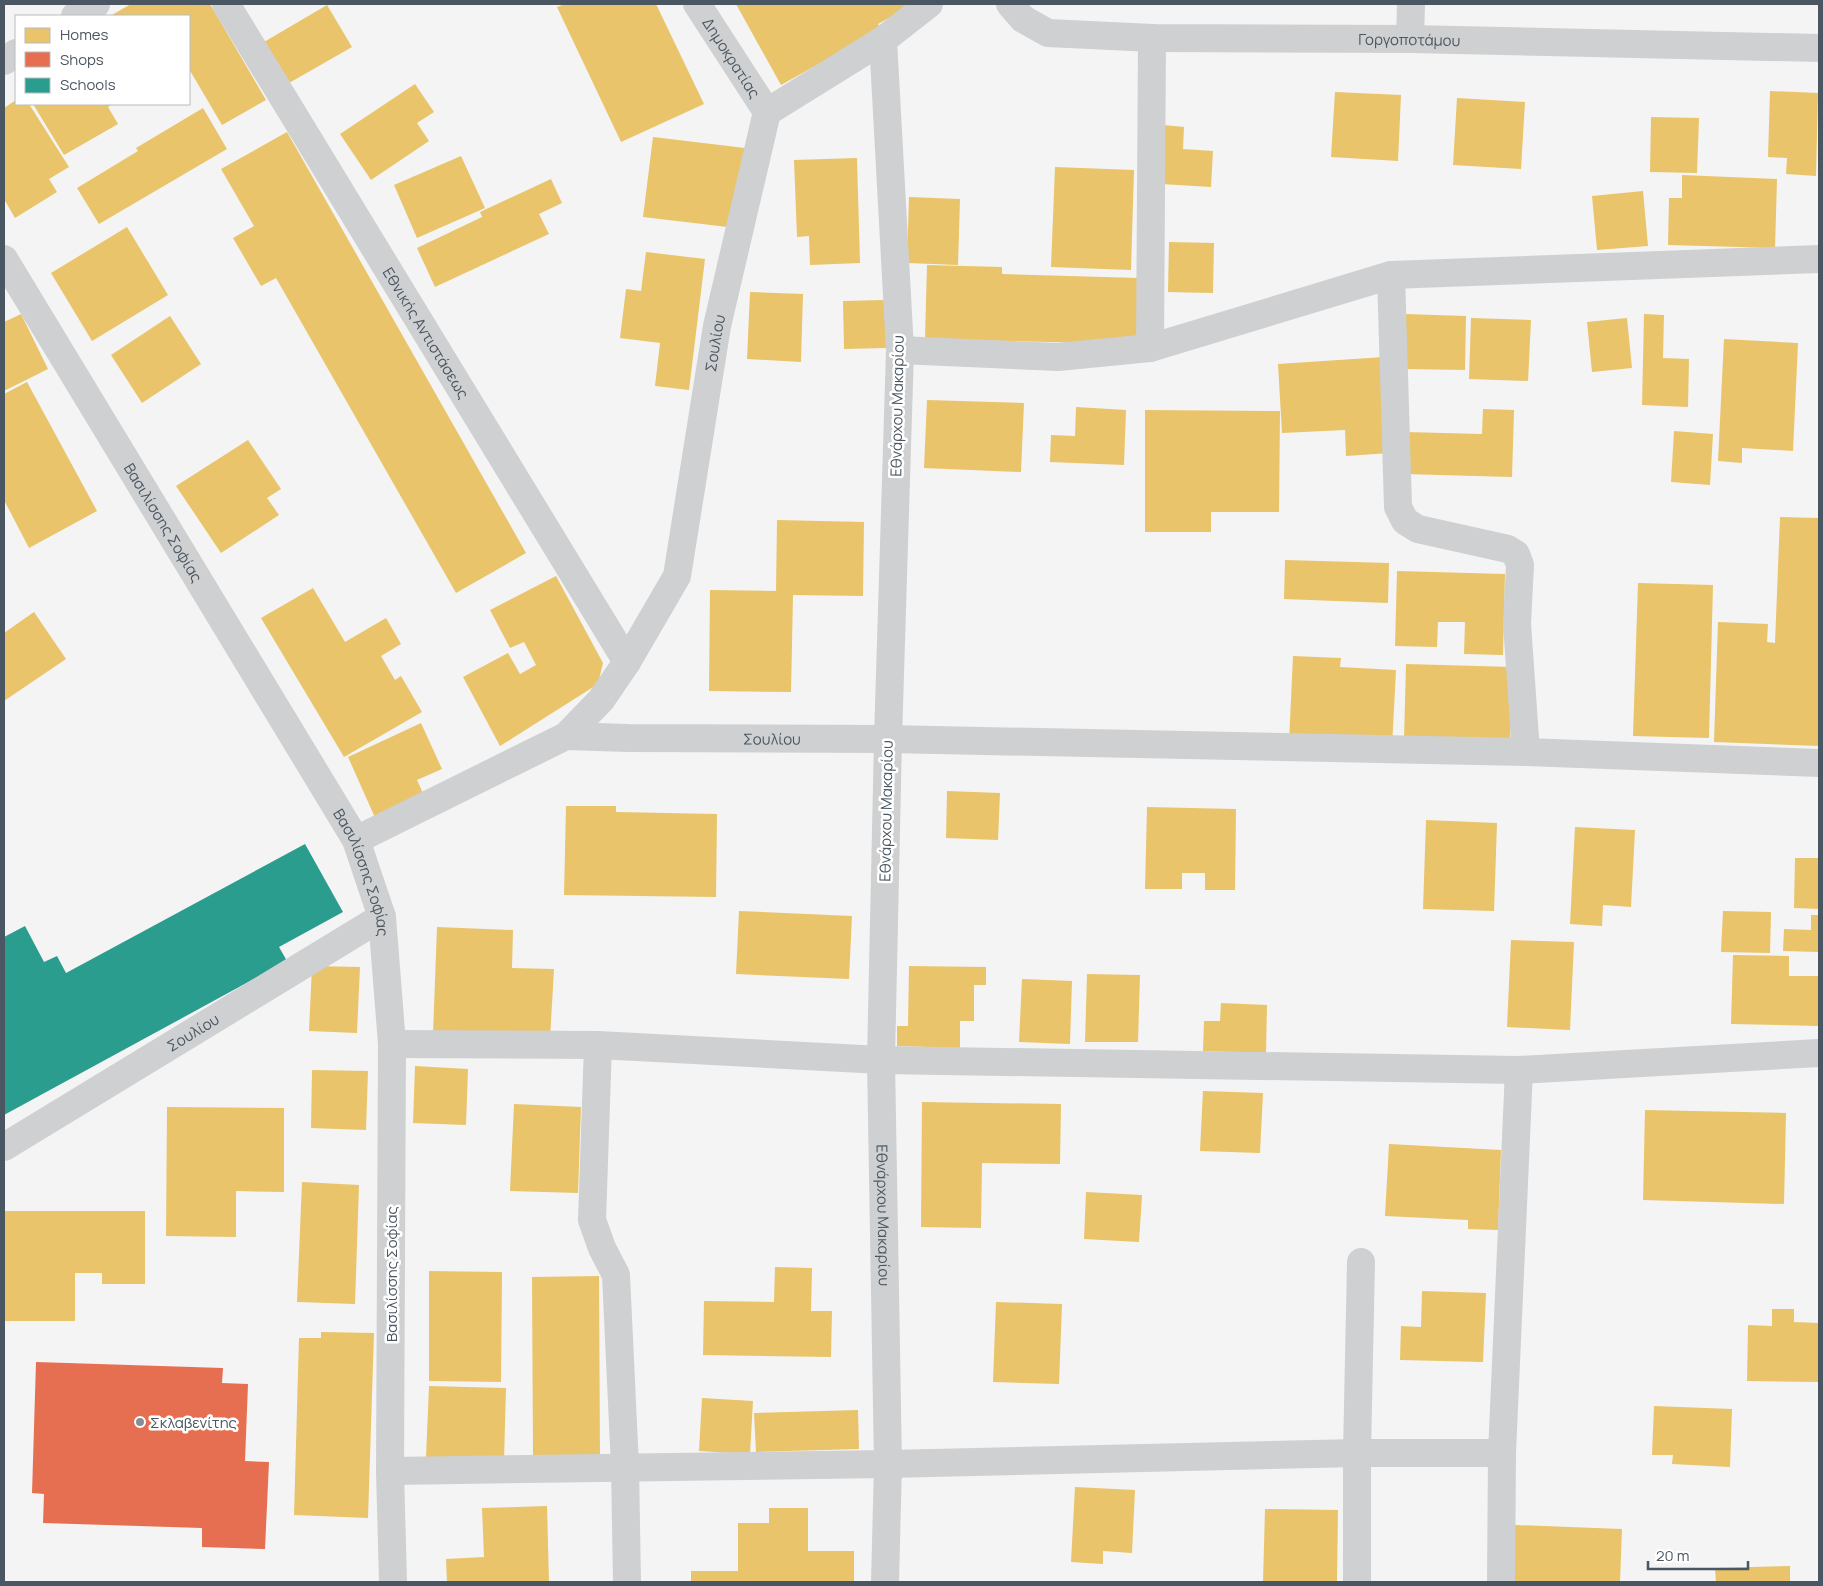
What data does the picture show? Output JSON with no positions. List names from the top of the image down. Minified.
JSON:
{"streets":{"street":["Γοργοποτάμου","Δημοκρατίας","Εθνικής Αντιστάσεως","Σουλίου","Εθνάρχου Μακαρίου","Βασιλίσσης Σοφίας"]},"crossings":[["Δημοκρατίας","Σουλίου"],["Εθνικής Αντιστάσεως","Σουλίου"],["Σουλίου","Εθνάρχου Μακαρίου"],["Σουλίου","Βασιλίσσης Σοφίας"]],"places":["Σκλαβενίτης"],"legend":["Homes","Shops","Schools"],"scale_bar":"20 m"}
